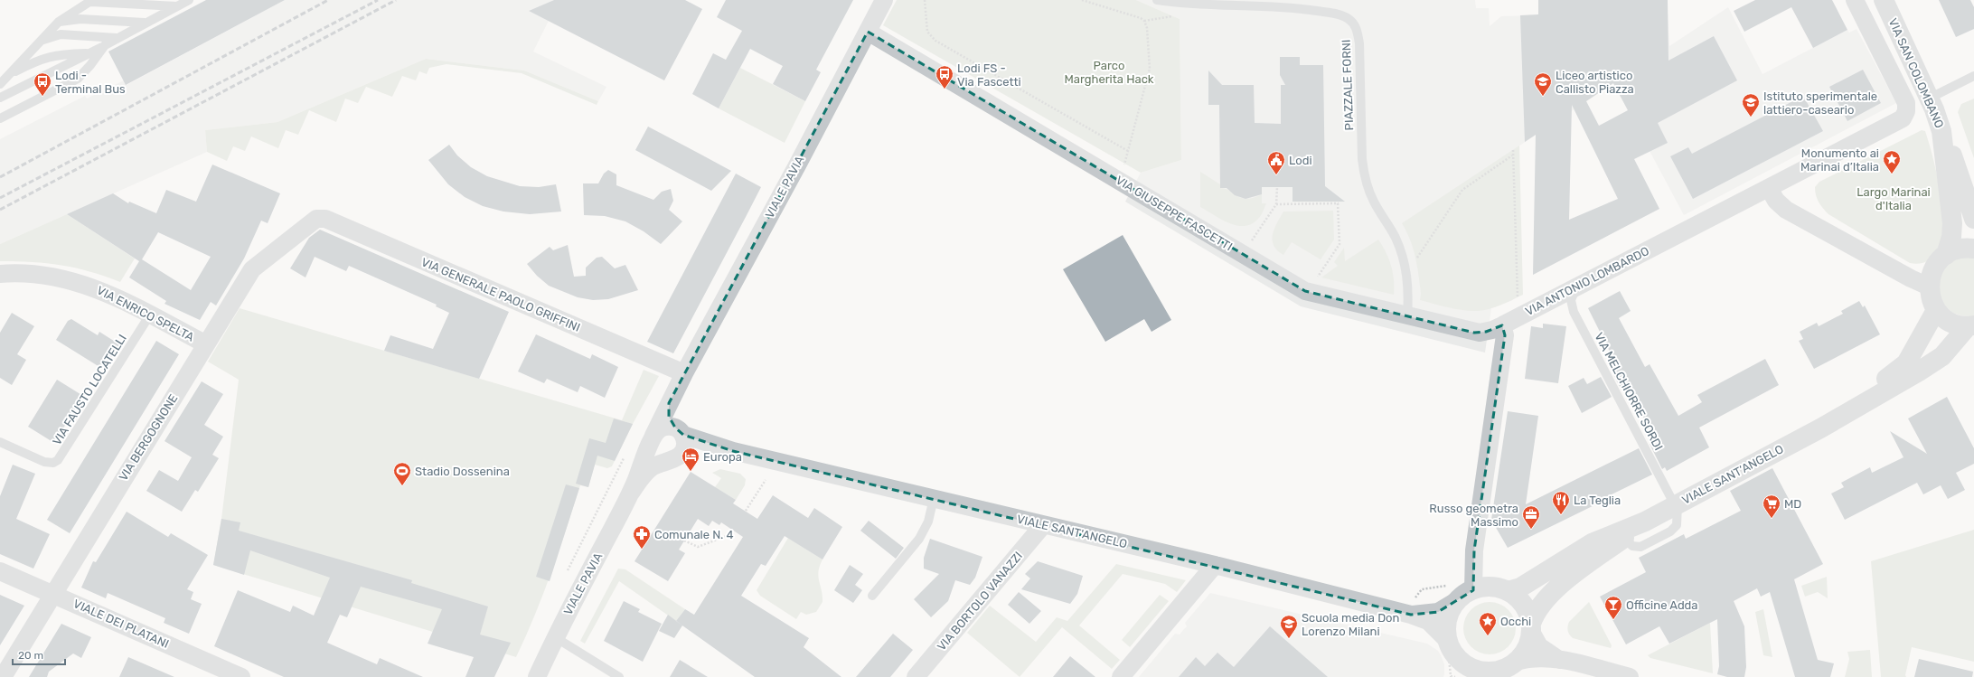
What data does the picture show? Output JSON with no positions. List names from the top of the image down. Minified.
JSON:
{"streets":{"street":["VIA SAN COLOMBANO","VIALE PAVIA","VIA GIUSEPPE FASCETTI","VIA ANTONIO LOMBARDO","VIA GENERALE PAOLO GRIFFINI","VIA ENRICO SPELTA","VIA BERGOGNONE","VIALE SANT’ANGELO","VIALE SANT'ANGELO","VIA BORTOLO VANAZZI","VIALE DEI PLATANI"],"lane":["PIAZZALE FORNI","VIA FAUSTO LOCATELLI","VIA MELCHIORRE SORDI"]},"crossings":[["PIAZZALE FORNI","VIA GIUSEPPE FASCETTI"],["VIALE PAVIA","VIA GIUSEPPE FASCETTI"],["VIALE PAVIA","VIA GENERALE PAOLO GRIFFINI"],["VIA GIUSEPPE FASCETTI","VIA ANTONIO LOMBARDO"],["VIA ANTONIO LOMBARDO","VIA MELCHIORRE SORDI"],["VIA GENERALE PAOLO GRIFFINI","VIA BERGOGNONE"],["VIA ENRICO SPELTA","VIA FAUSTO LOCATELLI"],["VIA ENRICO SPELTA","VIA BERGOGNONE"],["VIA MELCHIORRE SORDI","VIALE SANT’ANGELO"],["VIA BERGOGNONE","VIALE DEI PLATANI"],["VIALE SANT’ANGELO","VIALE SANT'ANGELO"],["VIALE SANT'ANGELO","VIA BORTOLO VANAZZI"]],"parks":["Parco Margherita Hack","Largo Marinai d'Italia"],"places":{"bus stop":["Lodi FS - Via Fascetti","Lodi - Terminal Bus"],"school or university":["Liceo artistico Callisto Piazza","Istituto sperimentale lattiero-caseario","Scuola media Don Lorenzo Milani"],"place":["Monumento ai Marinai d’Italia","Occhi"],"public building":["Lodi"],"hotel":["Europa"],"sports":["Stadio Dossenina"],"restaurant":["La Teglia"],"supermarket":["MD"],"office":["Russo geometra Massimo"],"pharmacy":["Comunale N. 4"],"bar":["Officine Adda"]},"scale_bar":"20 m"}
